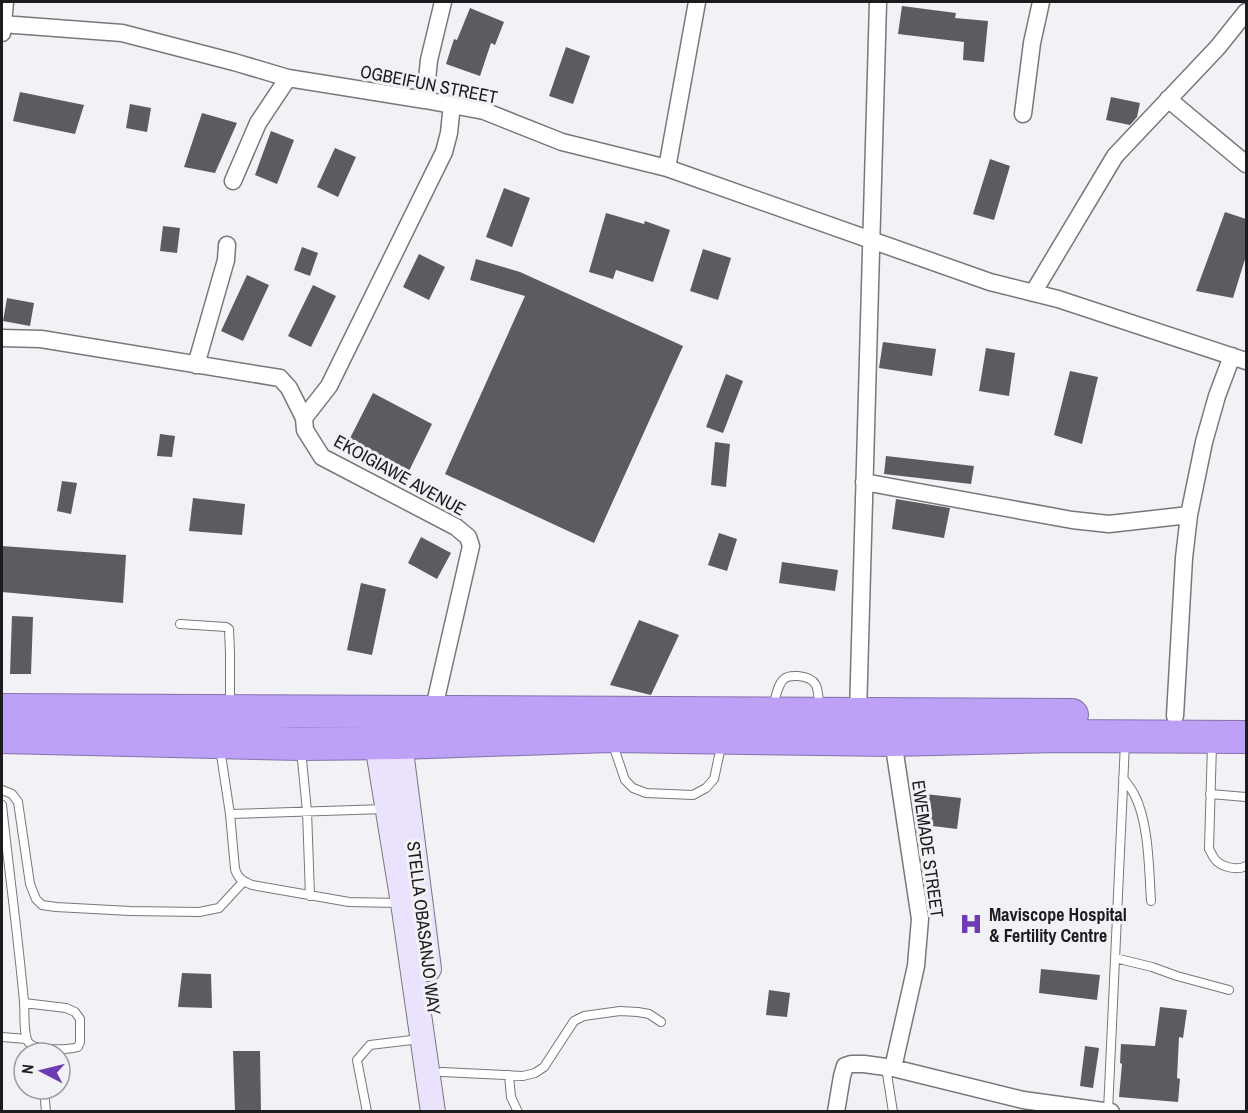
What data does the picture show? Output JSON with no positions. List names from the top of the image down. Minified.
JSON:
{"streets":{"street":["OGBEIFUN STREET","EKOIGIAWE AVENUE","EWEMADE STREET","STELLA OBASANJO WAY"]},"places":{"hospital":["Maviscope Hospital & Fertility Centre"]},"north":"left"}
